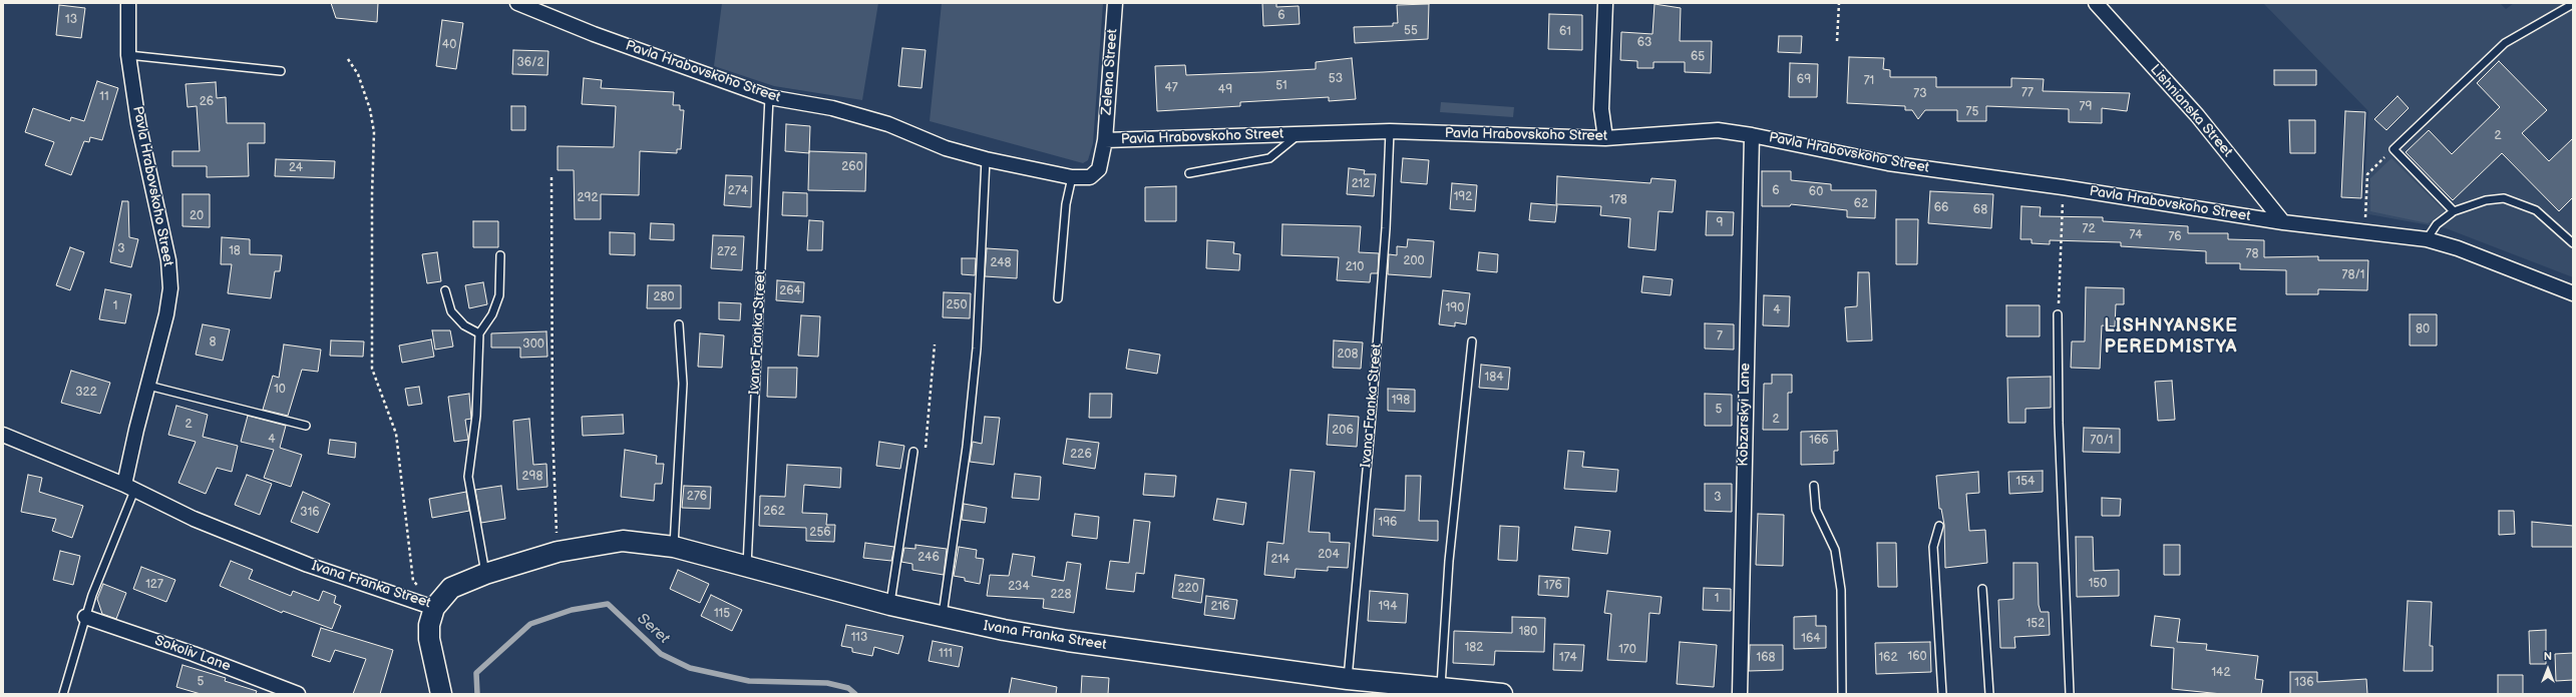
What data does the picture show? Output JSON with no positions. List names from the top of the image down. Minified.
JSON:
{"streets":{"main road":["Ivana Franka Street"],"street":["Pavla Hrabovskoho Street","Zelena Street","Lishnianska Street","Kobzarskyi Lane","Sokoliv Lane"]},"crossings":[["Pavla Hrabovskoho Street","Zelena Street"],["Pavla Hrabovskoho Street","Lishnianska Street"],["Pavla Hrabovskoho Street","Ivana Franka Street"],["Pavla Hrabovskoho Street","Kobzarskyi Lane"]],"districts":["LISHNYANSKE PEREDMISTYA"],"water":["Seret"],"house_numbers":["6","13","55","61","63","40","65","36/2","53","69","71","51","47","49","77","73","11","26","79","75","2","260","24","212","274","6","60","192","292","178","62","66","68","20","9","72","74","76","3","18","272","78","200","248","210","78/1","264","280","250","1","190","4","80","7","8","300","208","184","10","322","198","5","2","2","206","4","166","70/1","226","298","154","276","3","262","316","196","256","204","246","214","150","127","176","234","220","228","1","216","194","115","152","180","113","164","182","170","111","160","174","168","162","142","5","136"],"north":"top"}
